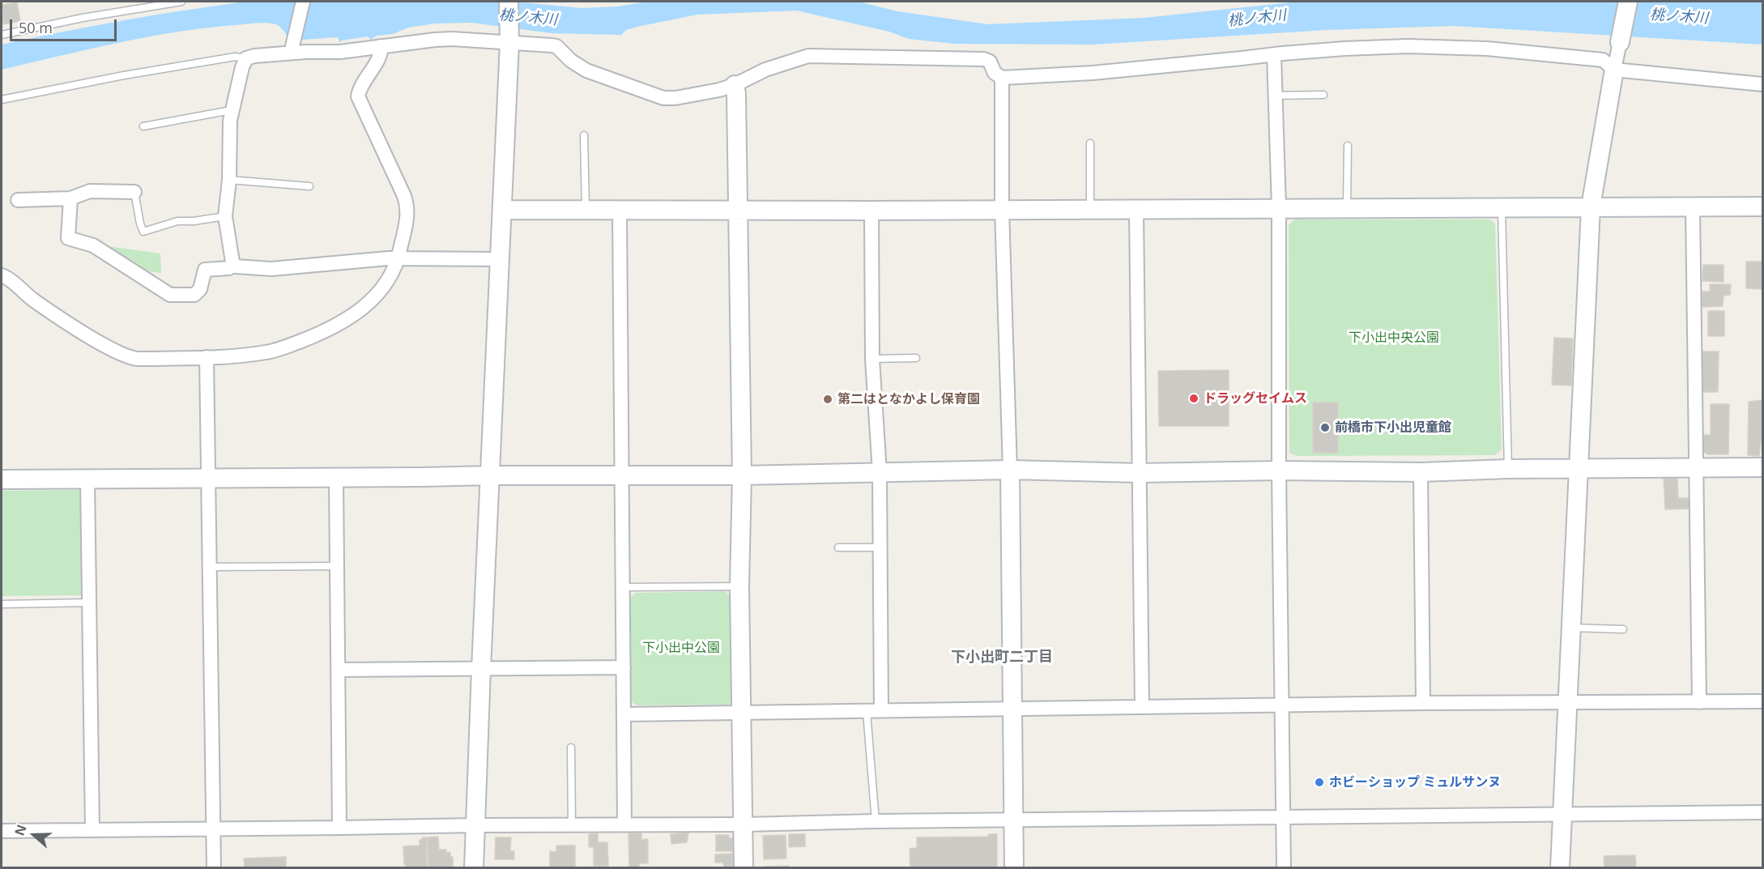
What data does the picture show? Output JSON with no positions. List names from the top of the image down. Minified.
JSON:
{"districts":["下小出町二丁目"],"water":["桃ノ木川"],"parks":["下小出中央公園","下小出中公園"],"places":["ドラッグセイムス","第二はとなかよし保育園","前橋市下小出児童館","ホビーショップ ミュルサンヌ"],"scale_bar":"50 m","north":"left"}
